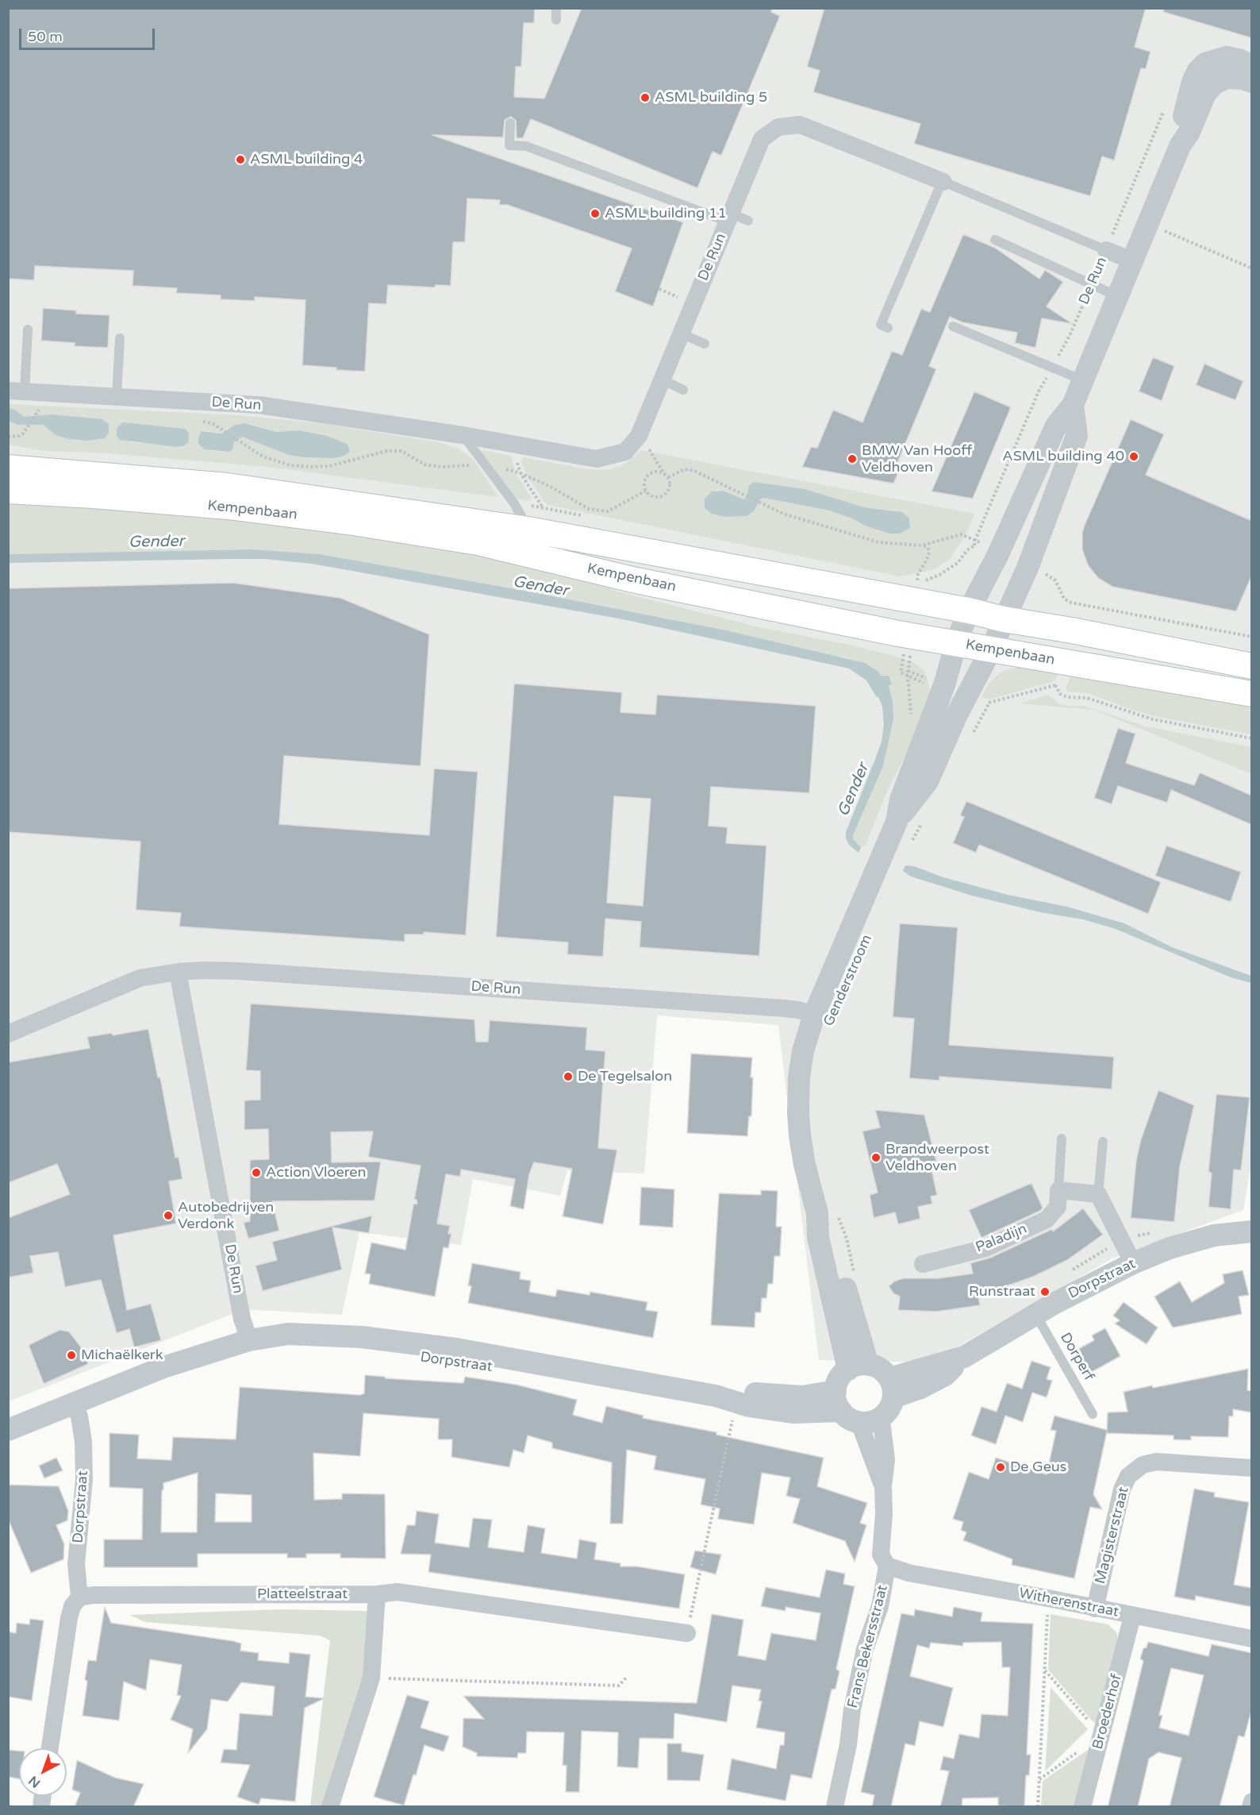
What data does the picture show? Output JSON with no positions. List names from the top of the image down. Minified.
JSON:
{"streets":{"main road":["Kempenbaan"],"street":["De Run","Genderstroom","Paladijn","Dorpstraat","Magisterstraat","Platteelstraat","Witherenstraat","Frans Bekersstraat","Broederhof"],"lane":["Dorperf"]},"crossings":[["De Run","Kempenbaan"],["De Run","Genderstroom"],["De Run","Dorpstraat"],["Kempenbaan","Genderstroom"],["Genderstroom","Dorpstraat"],["Genderstroom","Frans Bekersstraat"],["Dorpstraat","Dorperf"],["Dorpstraat","Platteelstraat"],["Dorpstraat","Frans Bekersstraat"],["Magisterstraat","Witherenstraat"],["Witherenstraat","Frans Bekersstraat"],["Witherenstraat","Broederhof"]],"water":["Gender"],"places":["ASML building 5","ASML building 4","ASML building 11","ASML building 40","BMW Van Hooff Veldhoven","De Tegelsalon","Brandweerpost Veldhoven","Action Vloeren","Autobedrijven Verdonk","Runstraat","Michaëlkerk","De Geus"],"scale_bar":"50 m","north":"bottom left"}
